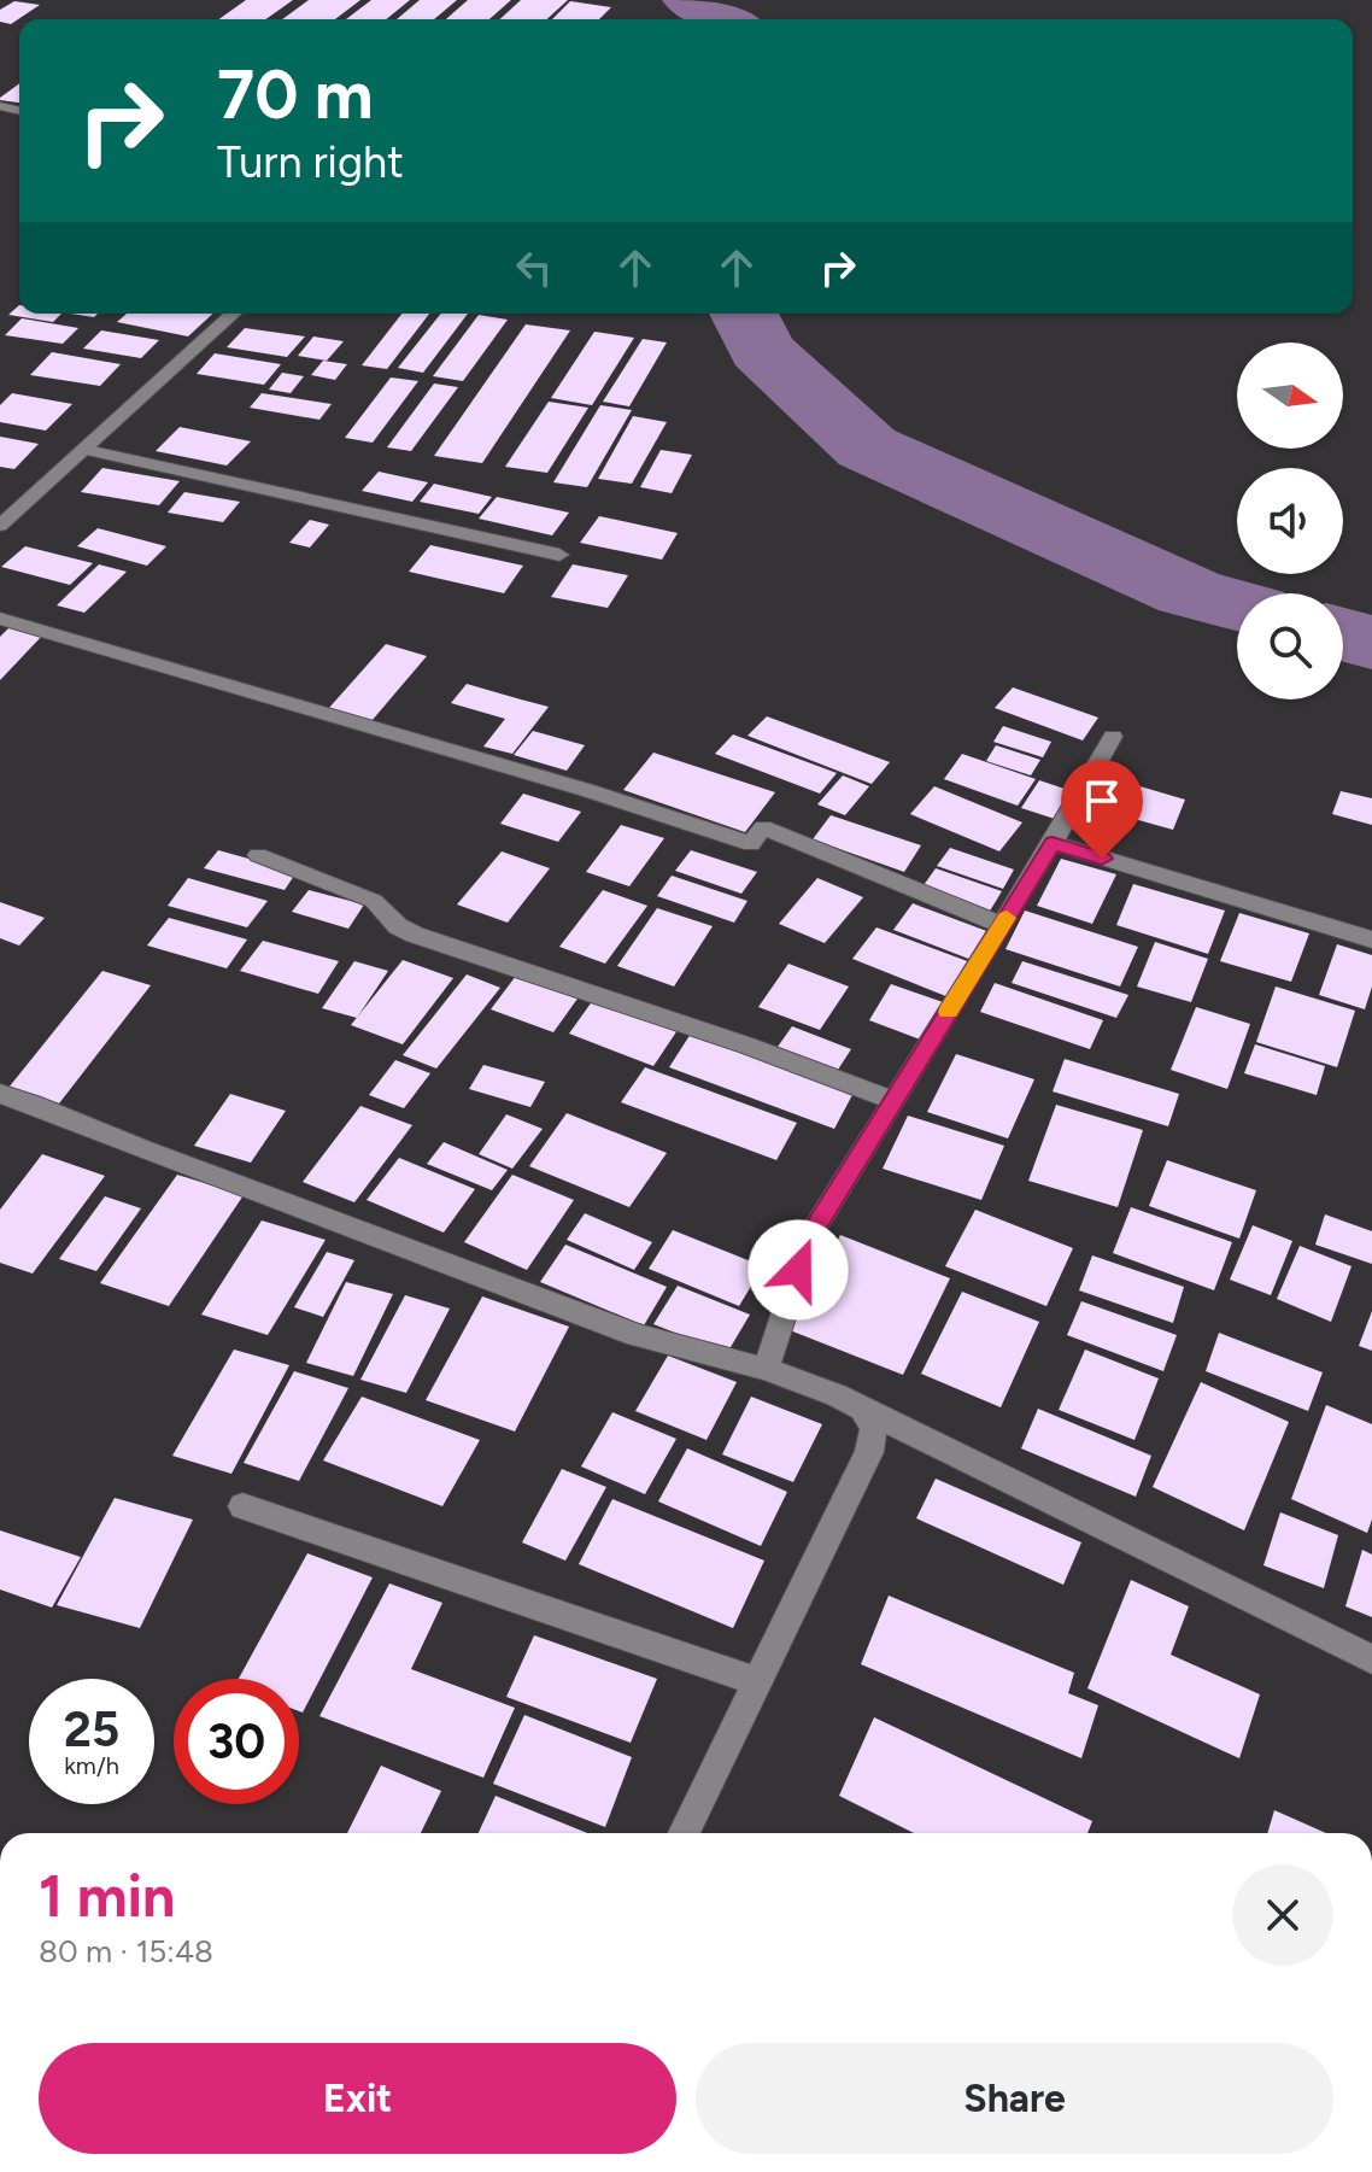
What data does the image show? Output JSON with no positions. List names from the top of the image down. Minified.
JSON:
{"north":"right","page":{"turn":["70 m","Turn right"],"speed":"25 km/h","limit":"30","heading":["1 min","80 m · 15:48"],"buttons":["Exit","Share"]}}
